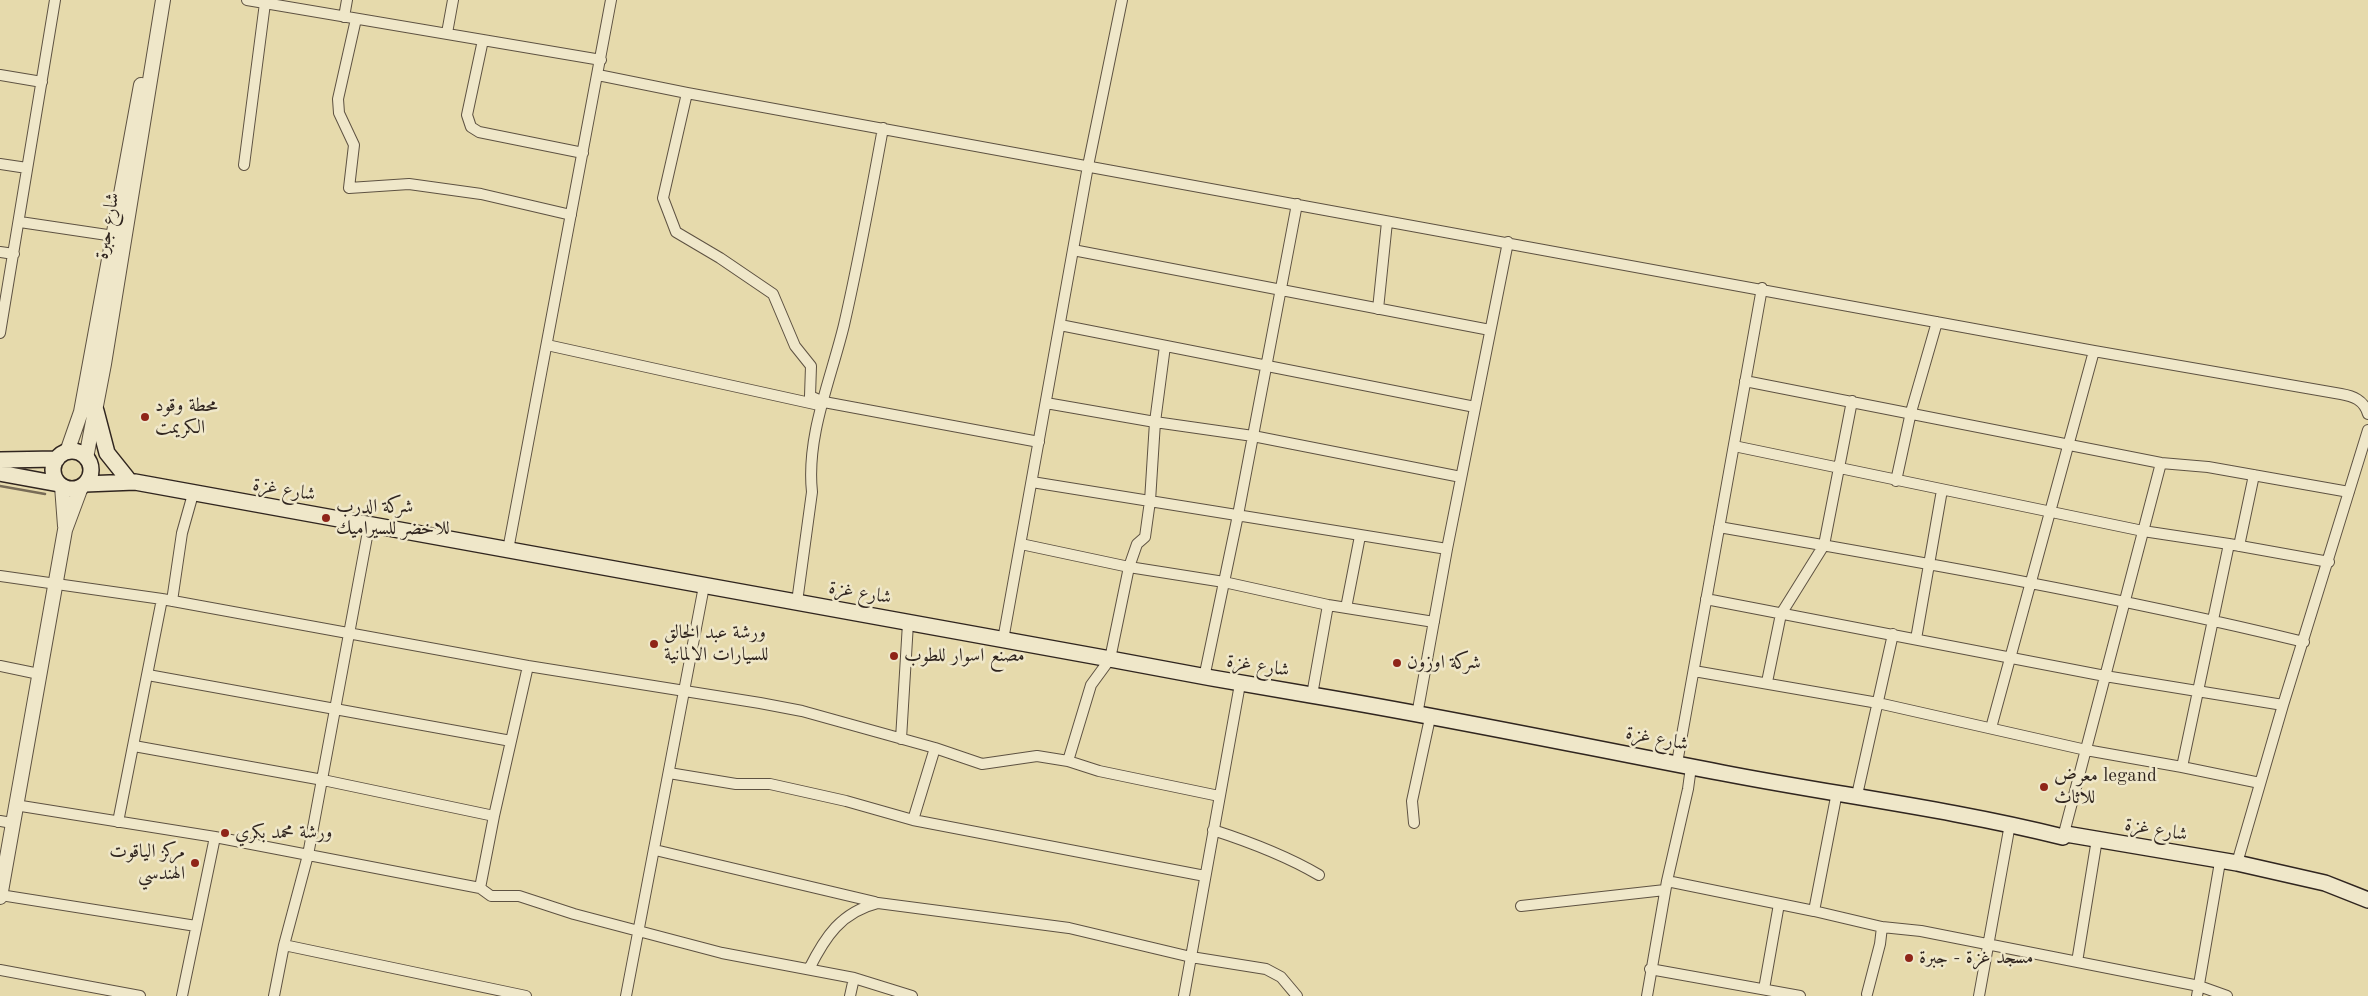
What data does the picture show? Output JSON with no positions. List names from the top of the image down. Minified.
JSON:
{"streets":{"main road":["شارع غزة"],"street":["شارع جبرة"]},"crossings":[["شارع جبرة","شارع غزة"]],"places":["محطة وقود الكريمت","شركة الدرب للاخضر للسيراميك","ورشة عبد الخالق للسيارات الالمانية","مصنع اسوار للطوب","شركة اوزون","معرض legand للاثاث","ورشة محمد بكري","مركز الياقوت الهندسي","مسجد غزة - جبرة"]}
